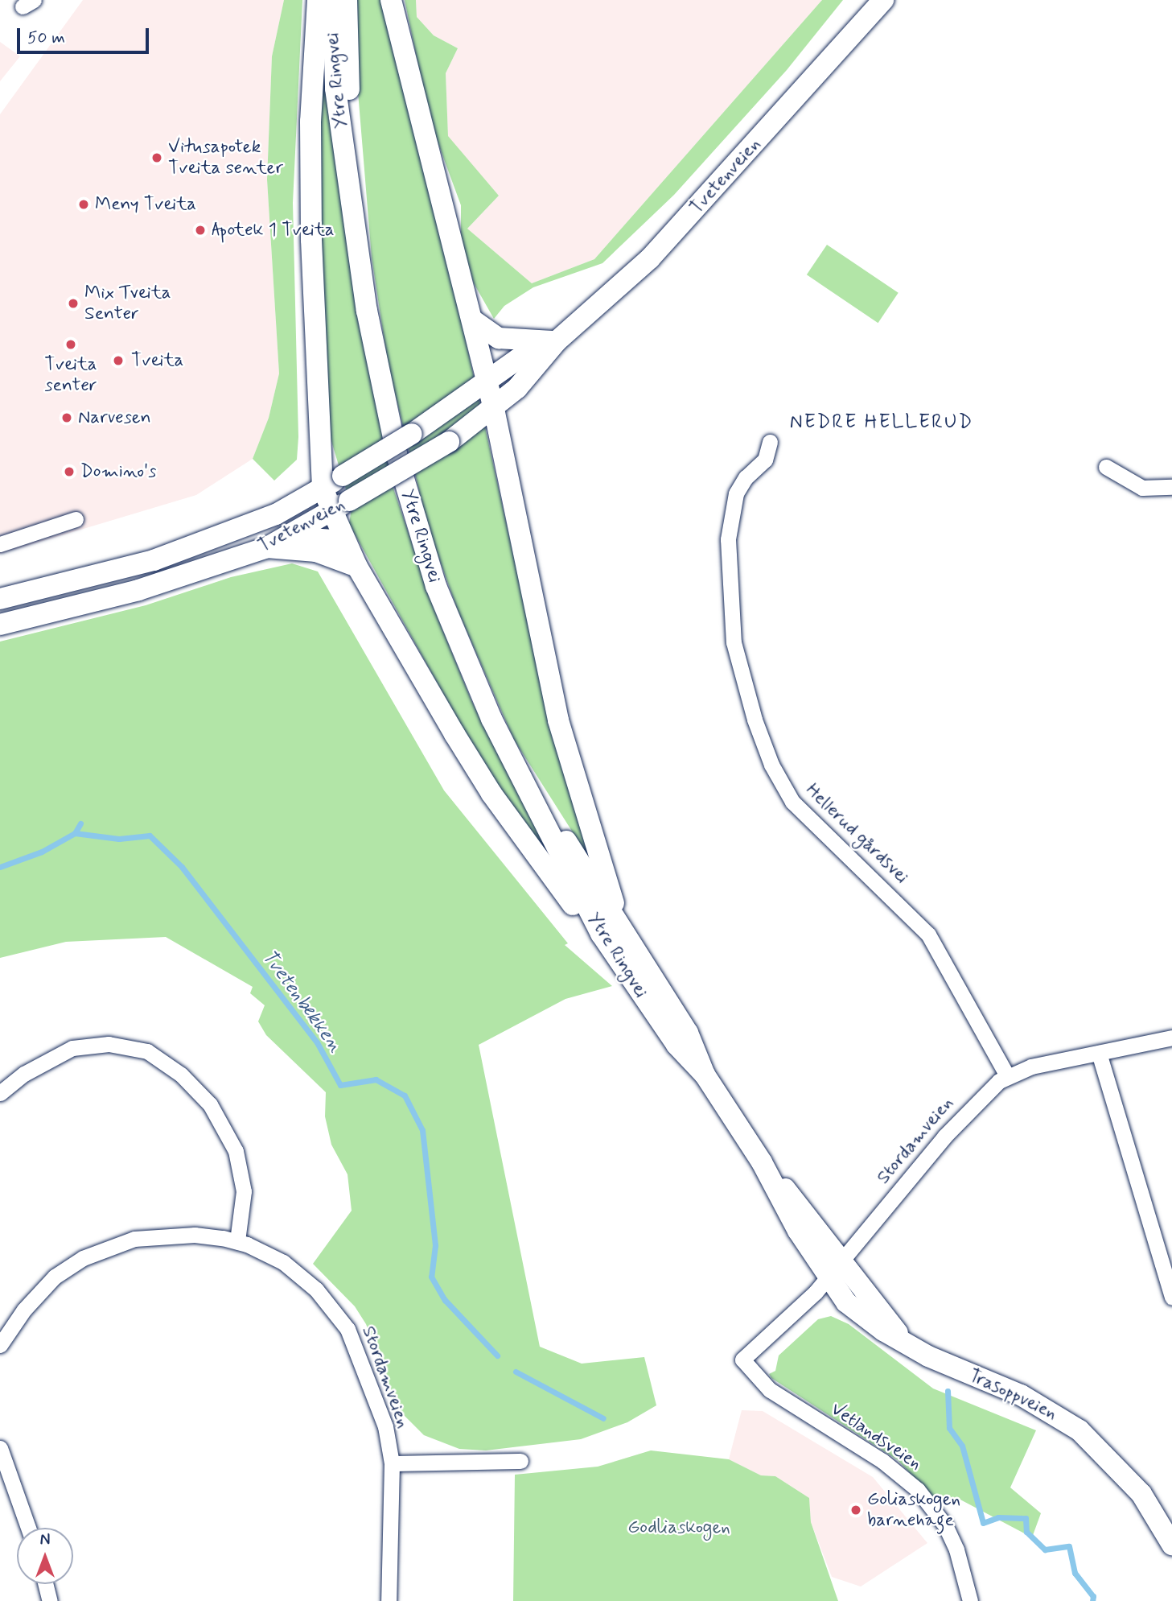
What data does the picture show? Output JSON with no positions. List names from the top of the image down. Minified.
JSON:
{"streets":{"main road":["Ytre Ringvei","Tvetenveien","Trasoppveien"],"street":["Hellerud gårdsvei","Stordamveien","Vetlandsveien"]},"crossings":[["Ytre Ringvei","Stordamveien"],["Ytre Ringvei","Trasoppveien"],["Hellerud gårdsvei","Stordamveien"],["Stordamveien","Trasoppveien"],["Stordamveien","Vetlandsveien"]],"districts":["NEDRE HELLERUD"],"water":["Tvetenbekken"],"parks":["Godliaskogen"],"places":["Vitusapotek Tveita senter","Meny Tveita","Apotek 1 Tveita","Mix Tveita Senter","Tveita senter","Tveita","Narvesen","Domino's","Goliaskogen barnehage"],"scale_bar":"50 m","north":"top"}
